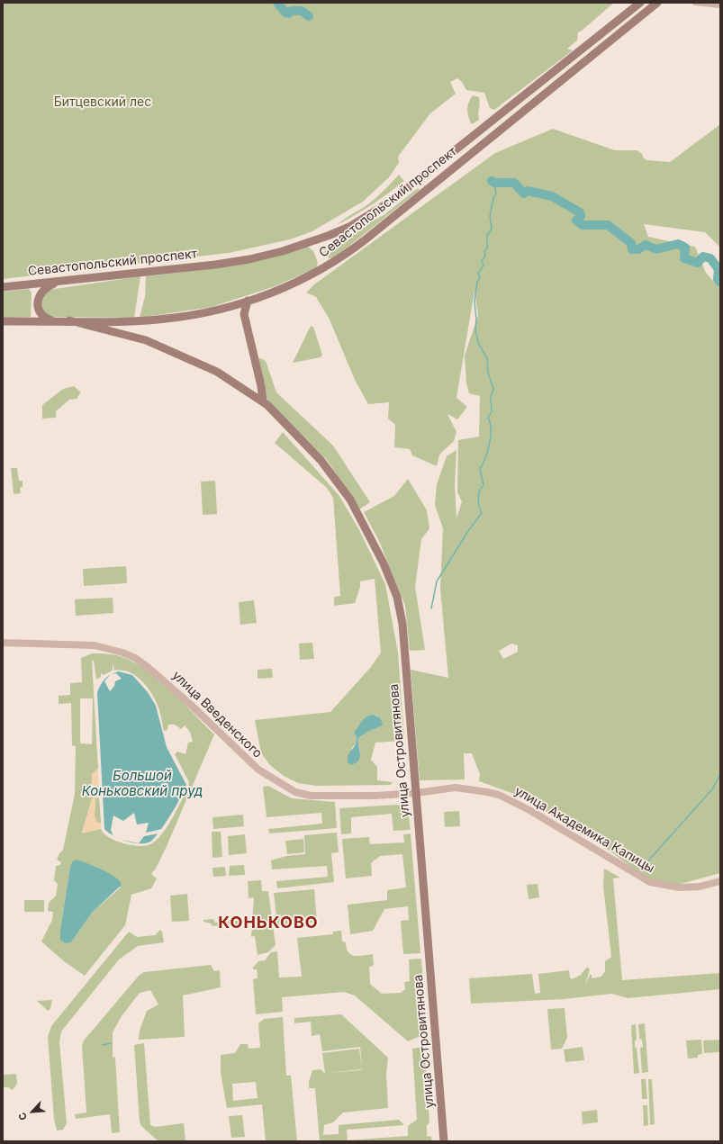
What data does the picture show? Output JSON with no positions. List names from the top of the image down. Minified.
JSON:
{"streets":{"main road":["Севастопольский проспект","улица Островитянова"],"street":["улица Введенского","улица Академика Капицы"]},"crossings":[["Севастопольский проспект","улица Островитянова"],["улица Введенского","улица Островитянова"],["улица Введенского","улица Академика Капицы"],["улица Островитянова","улица Академика Капицы"]],"districts":["КОНЬКОВО"],"water":["Большой Коньковский пруд"],"parks":["Битцевский лес"],"north":"bottom left"}
